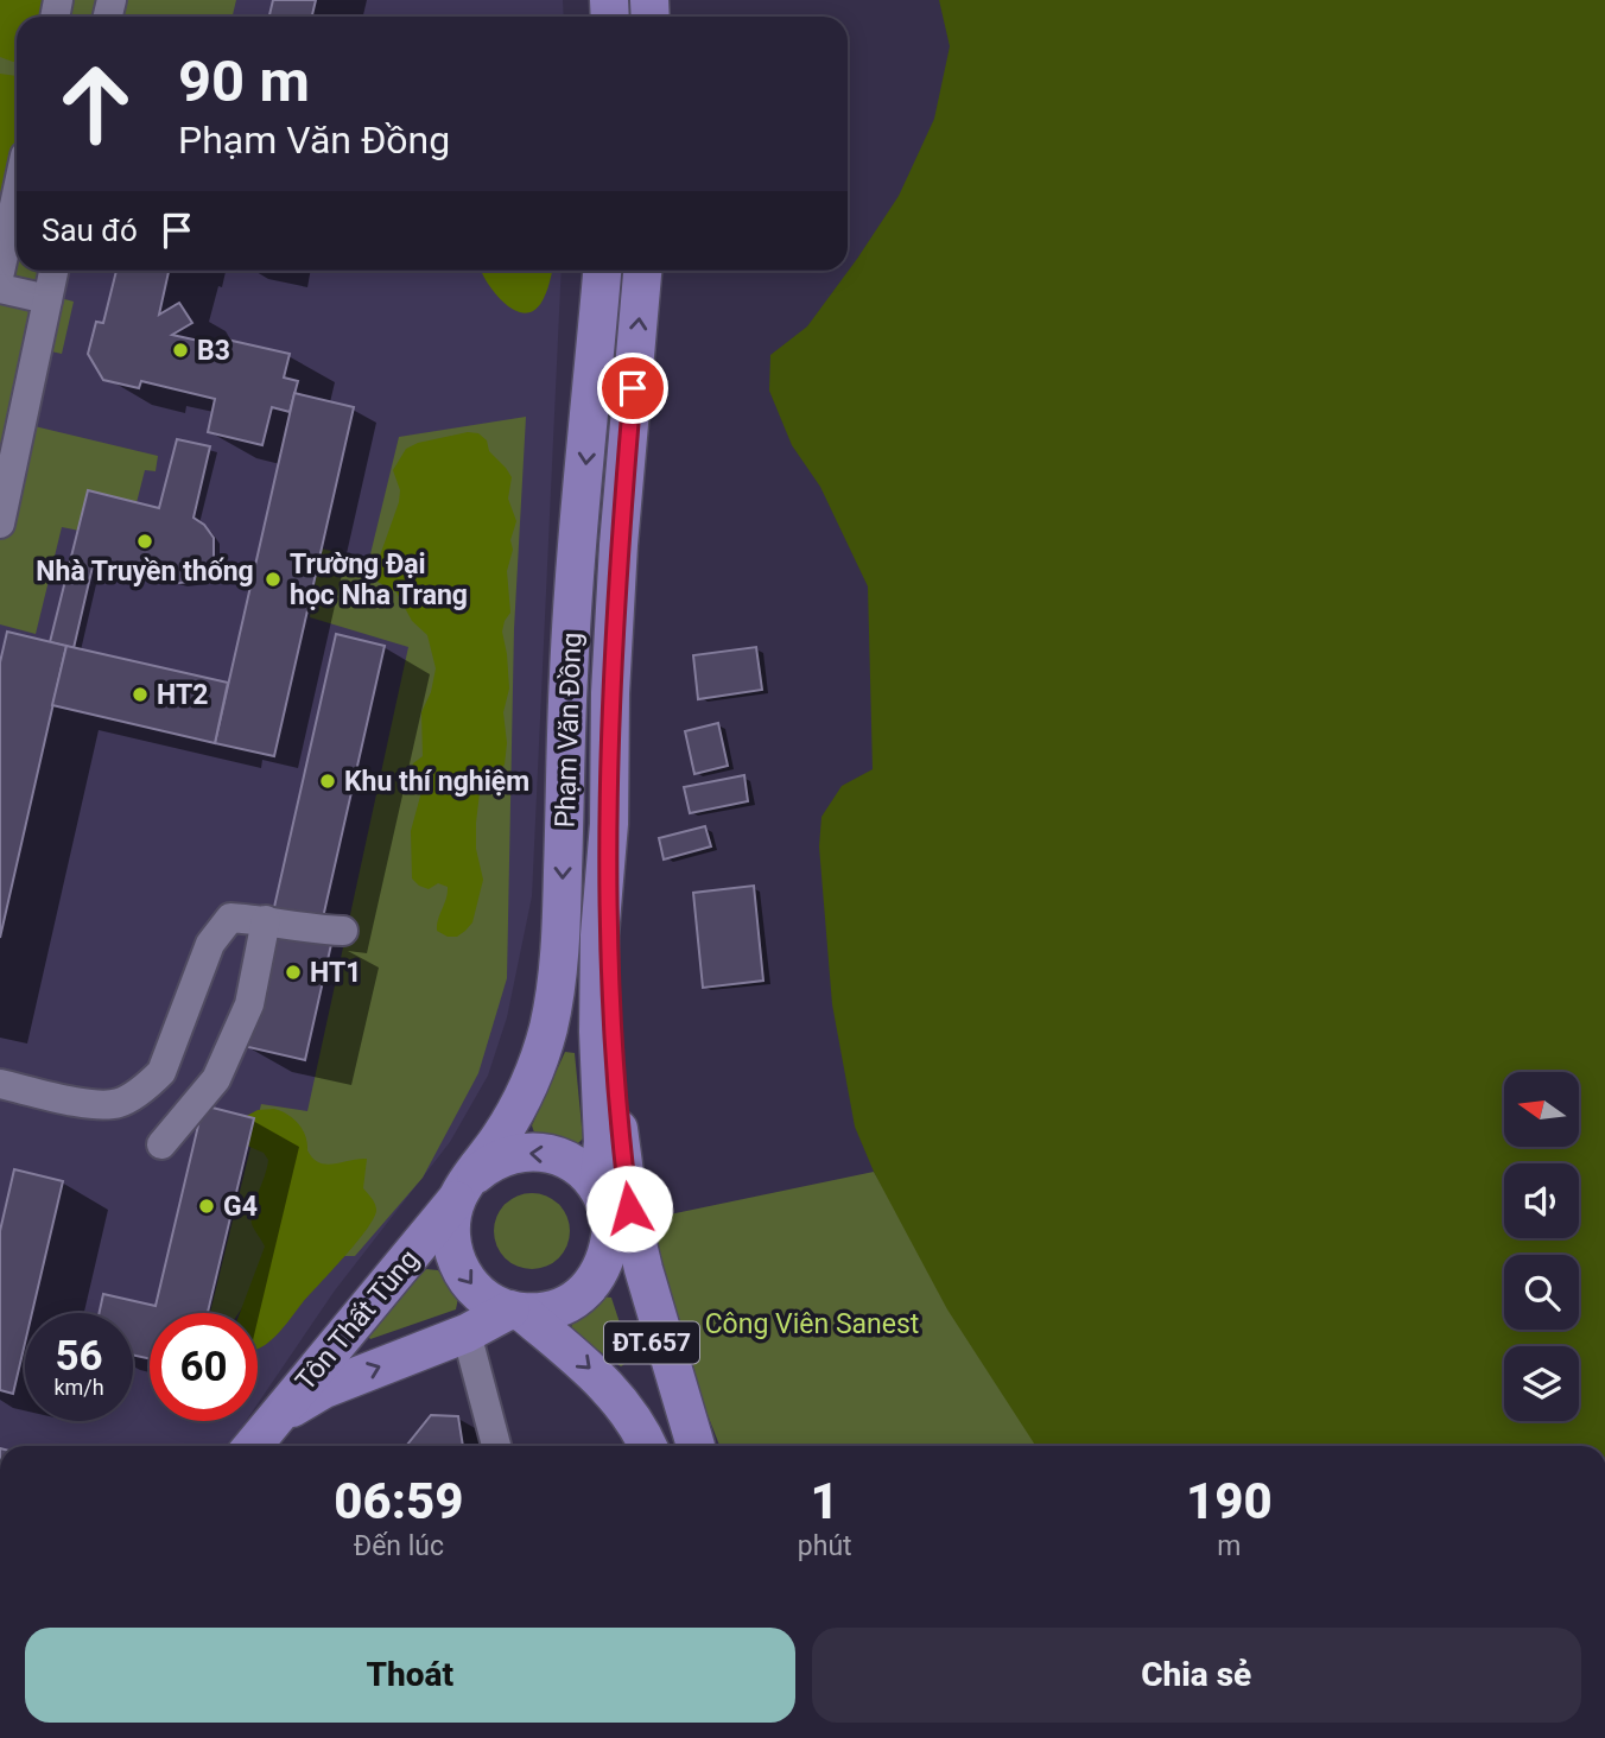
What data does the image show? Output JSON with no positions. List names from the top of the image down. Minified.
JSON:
{"streets":{"main road":["Phạm Văn Đồng","Tôn Thất Tùng","ĐT.657"]},"crossings":[["Phạm Văn Đồng","Tôn Thất Tùng"],["Phạm Văn Đồng","ĐT.657"],["Tôn Thất Tùng","ĐT.657"]],"parks":["Công Viên Sanest"],"places":["B3","Nhà Truyền thống","Trường Đại học Nha Trang","HT2","Khu thí nghiệm","HT1","G4"],"north":"left","page":{"turn":["90 m","Phạm Văn Đồng"],"then":"Sau đó","speed":"56 km/h","limit":"60","eta":["06:59","Đến lúc","1","phút","190","m"],"buttons":["Thoát","Chia sẻ"]}}
